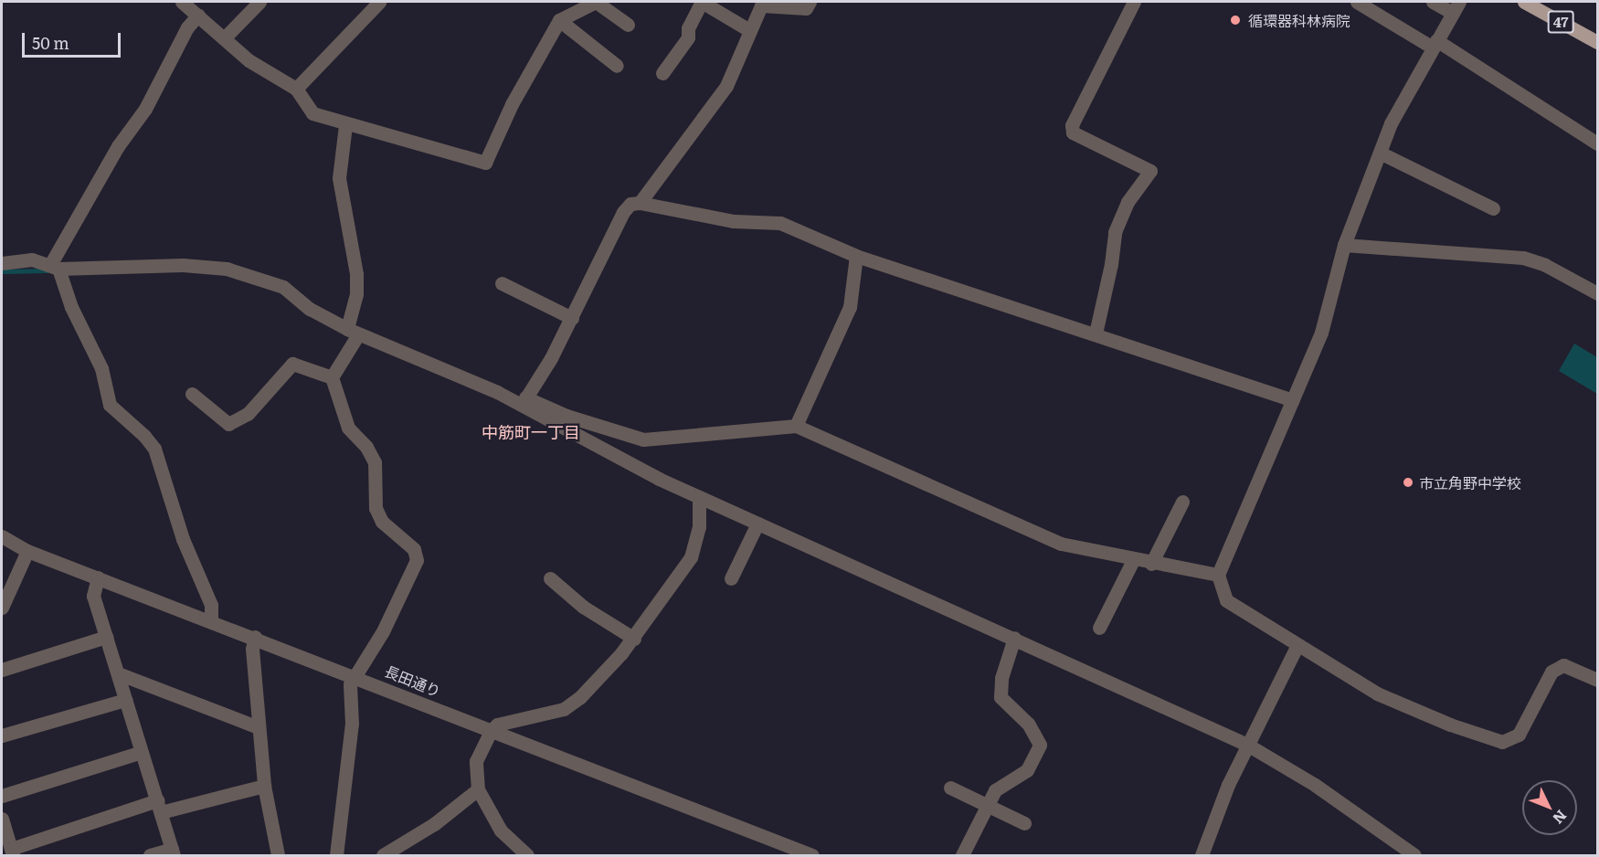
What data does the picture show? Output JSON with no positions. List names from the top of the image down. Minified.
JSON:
{"streets":{"main road":["47"],"street":["長田通り"]},"districts":["中筋町一丁目"],"places":["循環器科林病院","市立角野中学校"],"scale_bar":"50 m","north":"bottom right"}
